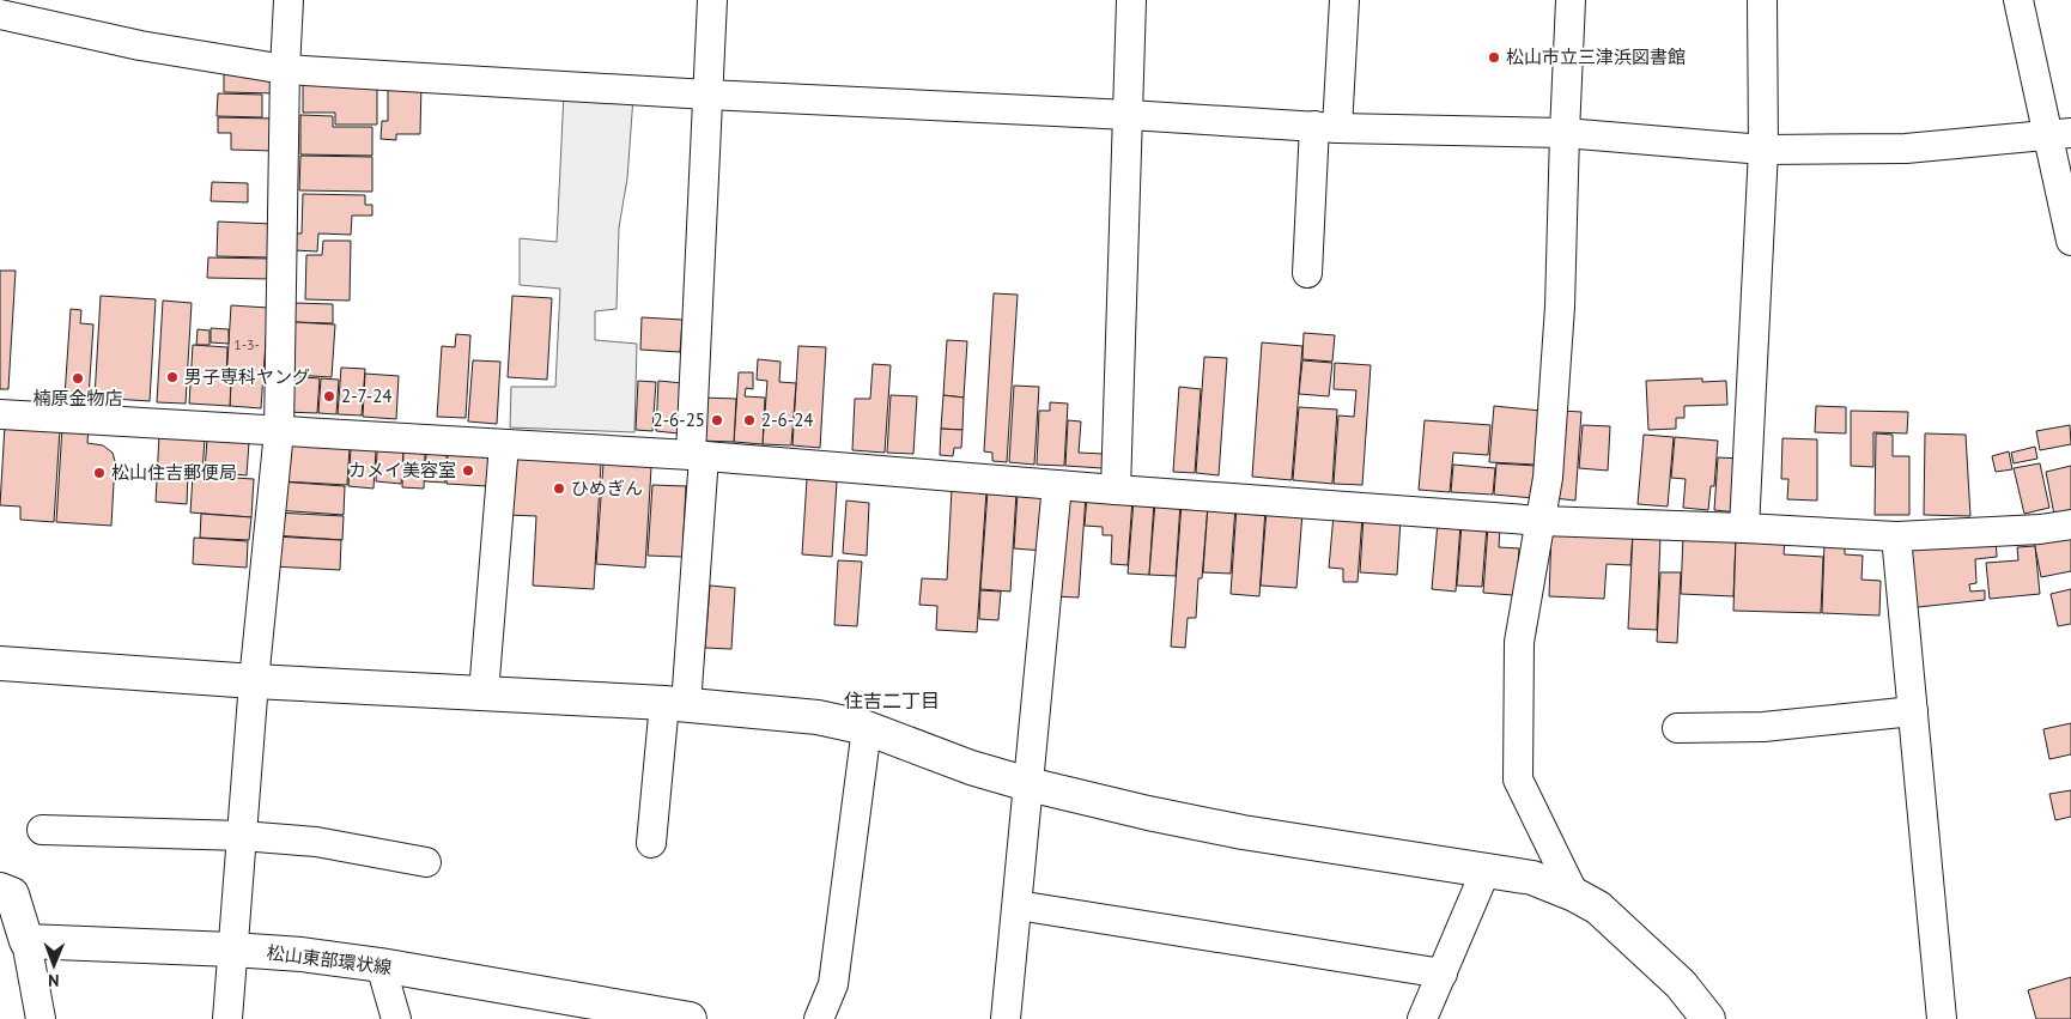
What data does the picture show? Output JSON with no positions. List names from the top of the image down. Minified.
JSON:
{"streets":{"street":["松山東部環状線"]},"districts":["住吉二丁目"],"places":["松山市立三津浜図書館","男子専科ヤング","楠原金物店","2-7-24","2-6-25","2-6-24","カメイ美容室","松山住吉郵便局","ひめぎん"],"house_numbers":["1-3-"],"north":"bottom"}
